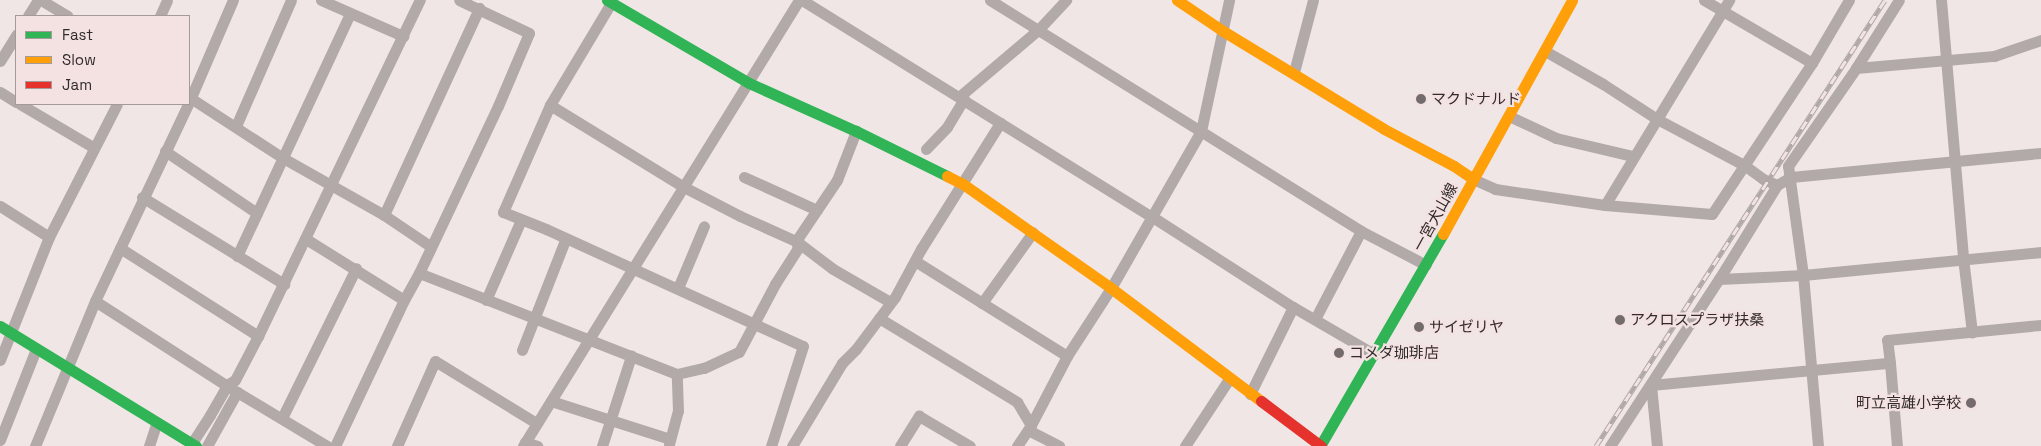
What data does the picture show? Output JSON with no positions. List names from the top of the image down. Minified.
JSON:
{"streets":{"street":["一宮犬山線"]},"places":["マクドナルド","アクロスプラザ扶桑","サイゼリヤ","コメダ珈琲店","町立高雄小学校"],"legend":["Fast","Slow","Jam"]}
